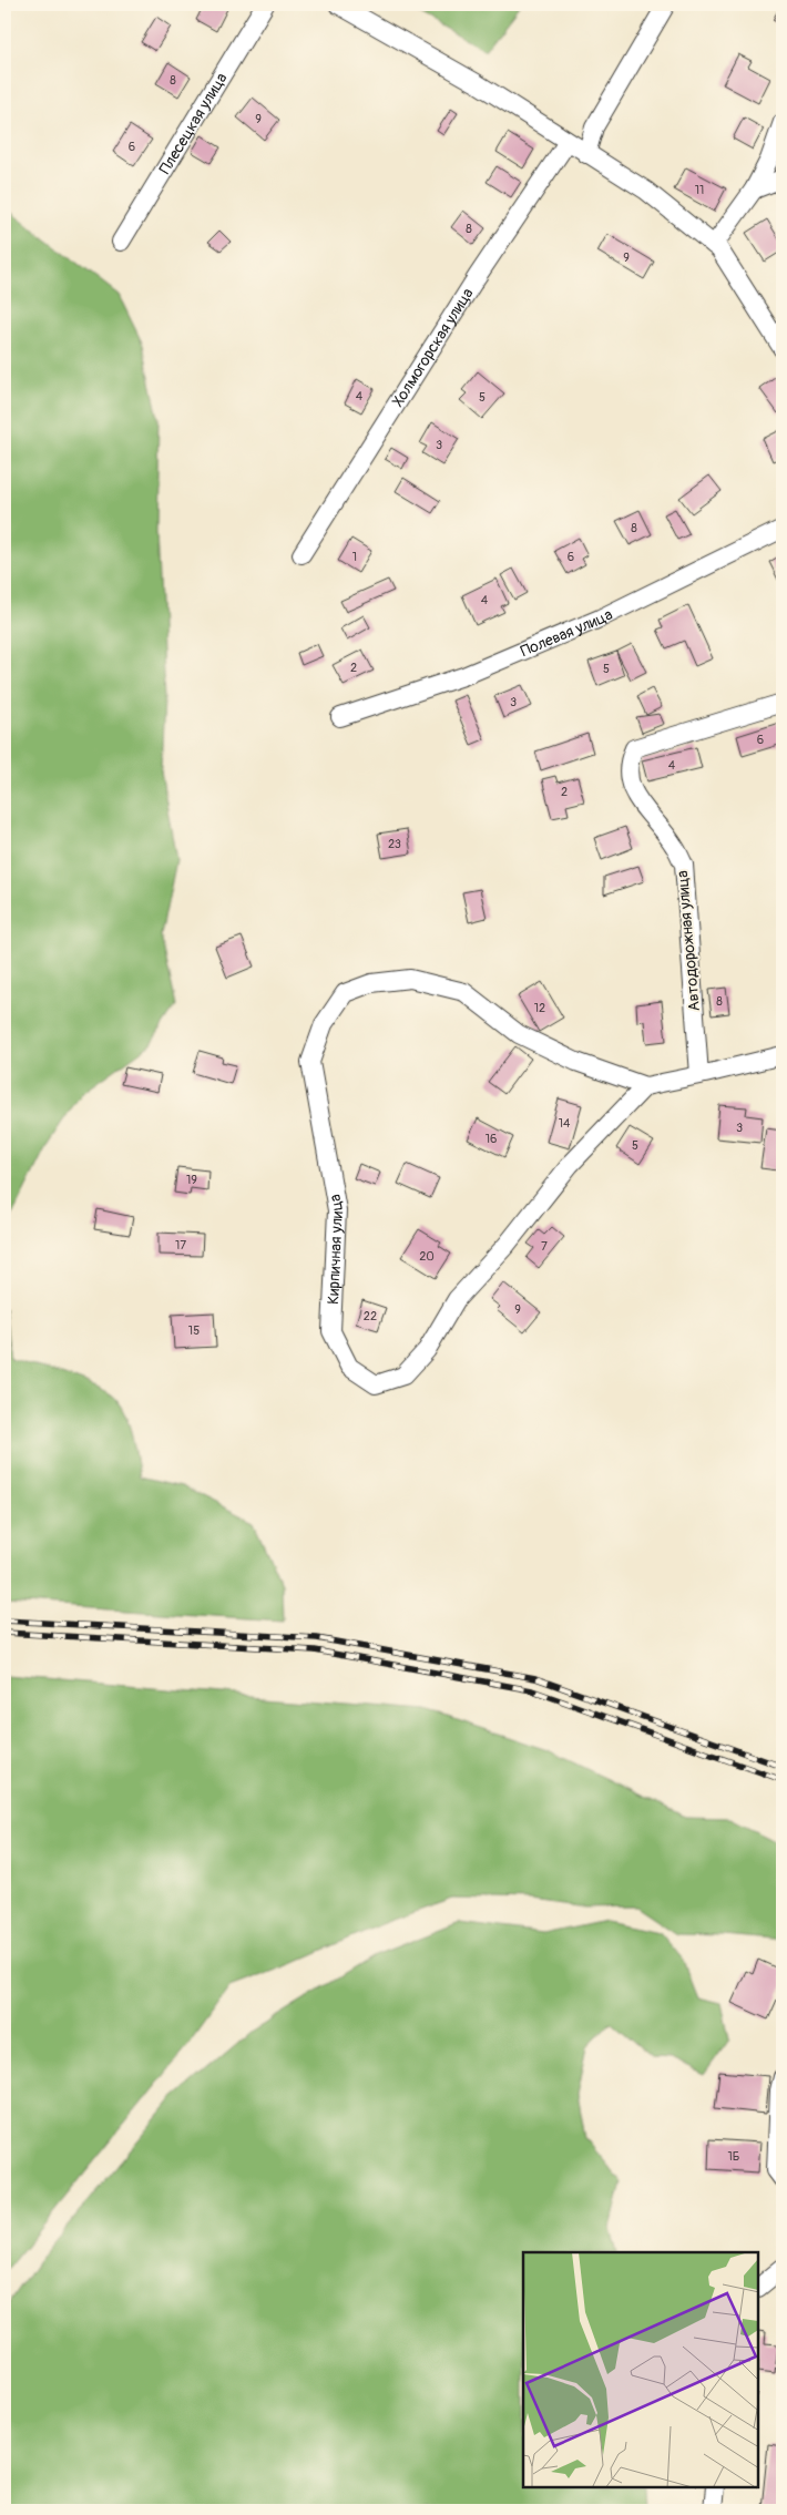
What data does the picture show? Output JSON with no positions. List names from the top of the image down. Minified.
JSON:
{"streets":{"street":["Плесецкая улица","Холмогорская улица","Полевая улица","Автодорожная улица","Кирпичная улица"]},"house_numbers":["8","9","6","11","8","9","4","5","3","8","1","6","4","2","5","3","6","4","2","23","8","12","14","3","16","5","19","17","7","20","9","22","15","1Б"]}
